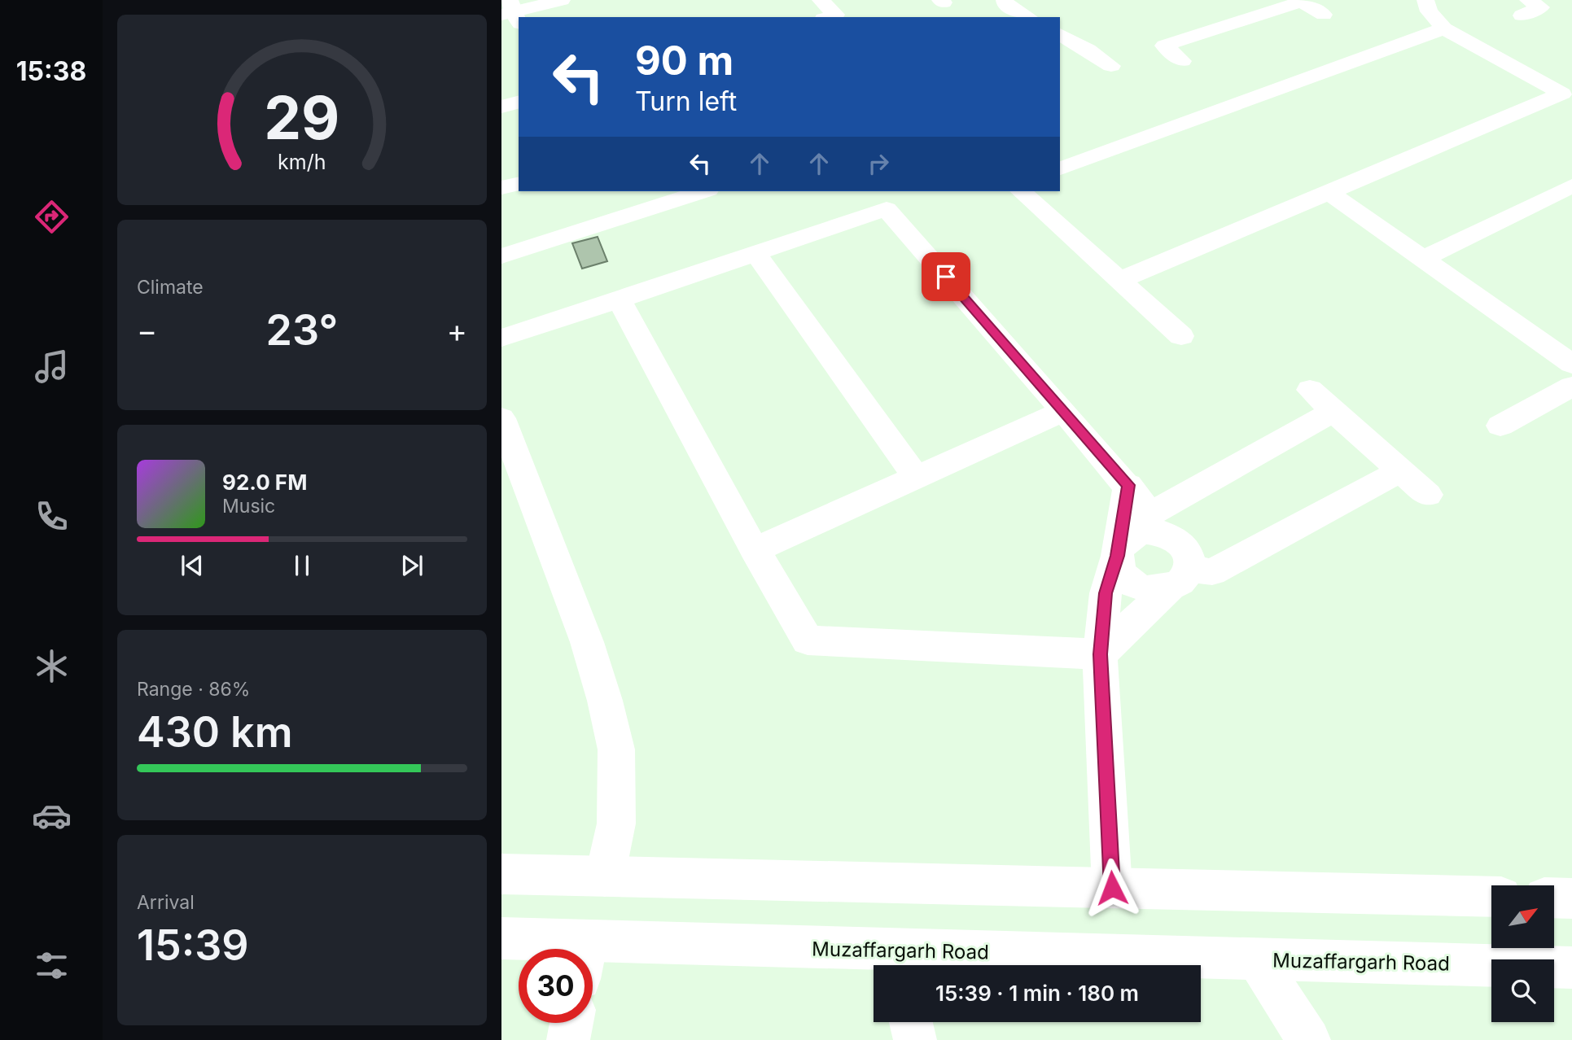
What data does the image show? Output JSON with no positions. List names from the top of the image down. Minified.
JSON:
{"streets":{"street":["Muzaffargarh Road"]},"north":"top right","page":{"tabs":"15:38","turn":["90 m","Turn left"],"tile":["Climate",["Range · 86%","430 km"],["Arrival","15:39"]],"heat":["−","23°","+"],"song":["92.0 FM","Music"],"limit":"30","trip":"15:39 · 1 min · 180 m","gauge":["29","km/h"]}}
